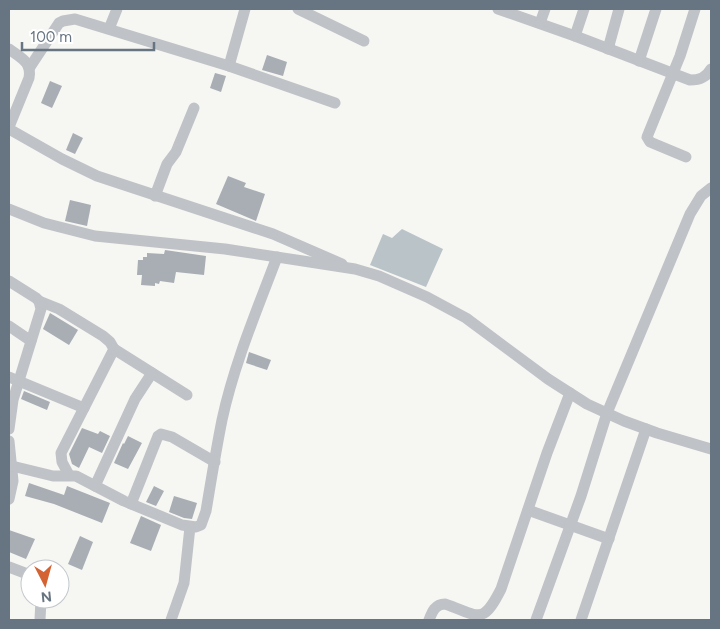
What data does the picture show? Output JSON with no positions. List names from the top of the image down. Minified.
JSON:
{"scale_bar":"100 m","north":"bottom"}
